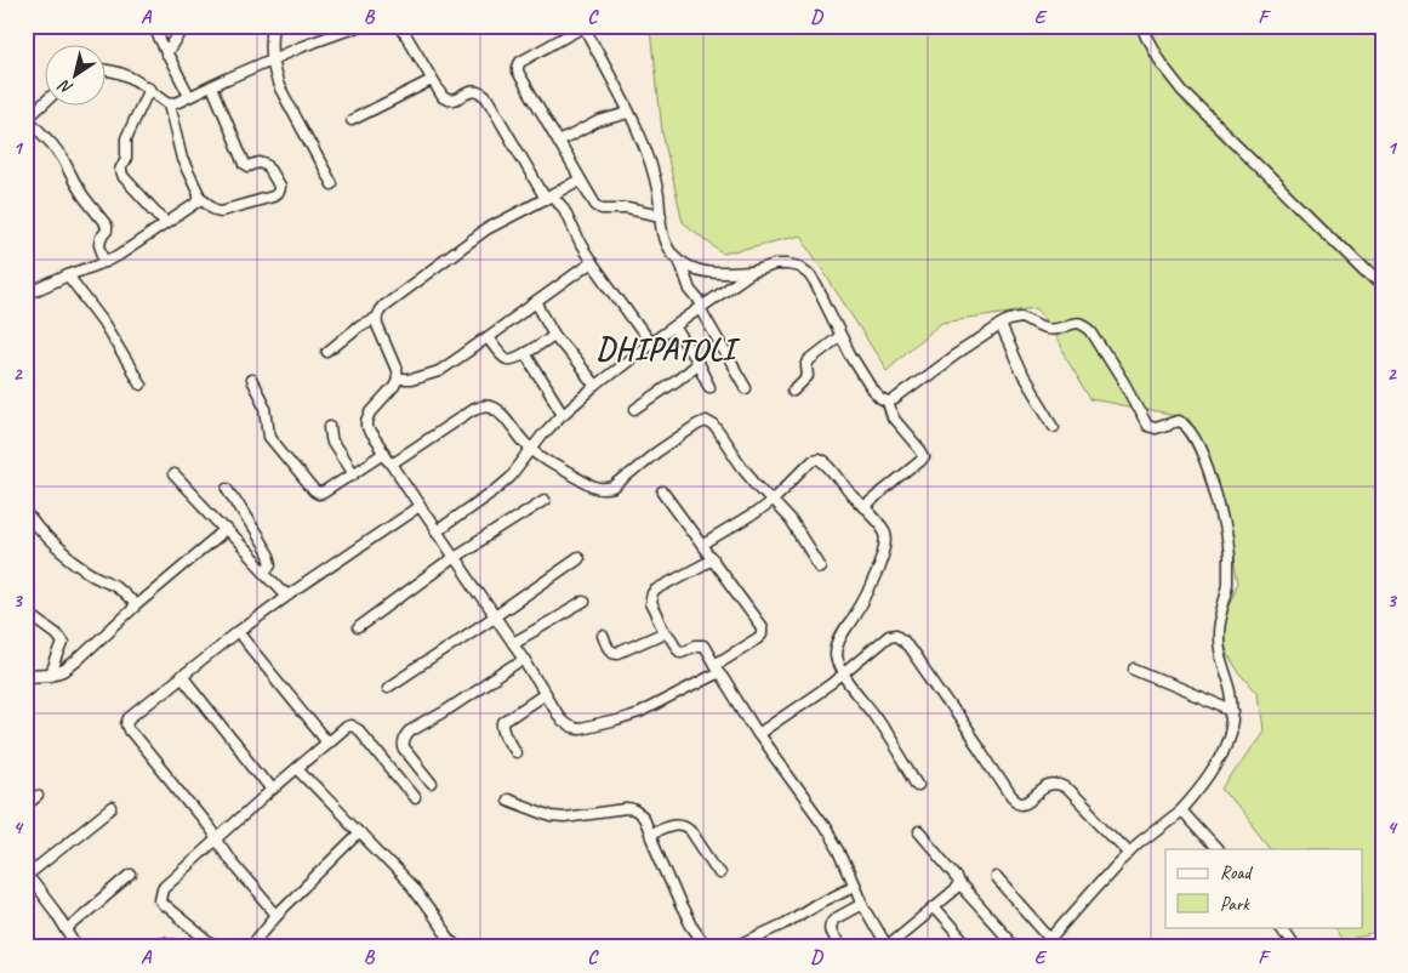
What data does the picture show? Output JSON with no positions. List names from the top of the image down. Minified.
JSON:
{"districts":["DHIPATOLI"],"legend":["Road","Park"],"north":"bottom left","grid":{"columns":["A","B","C","D","E","F"],"rows":["1","2","3","4"]}}
